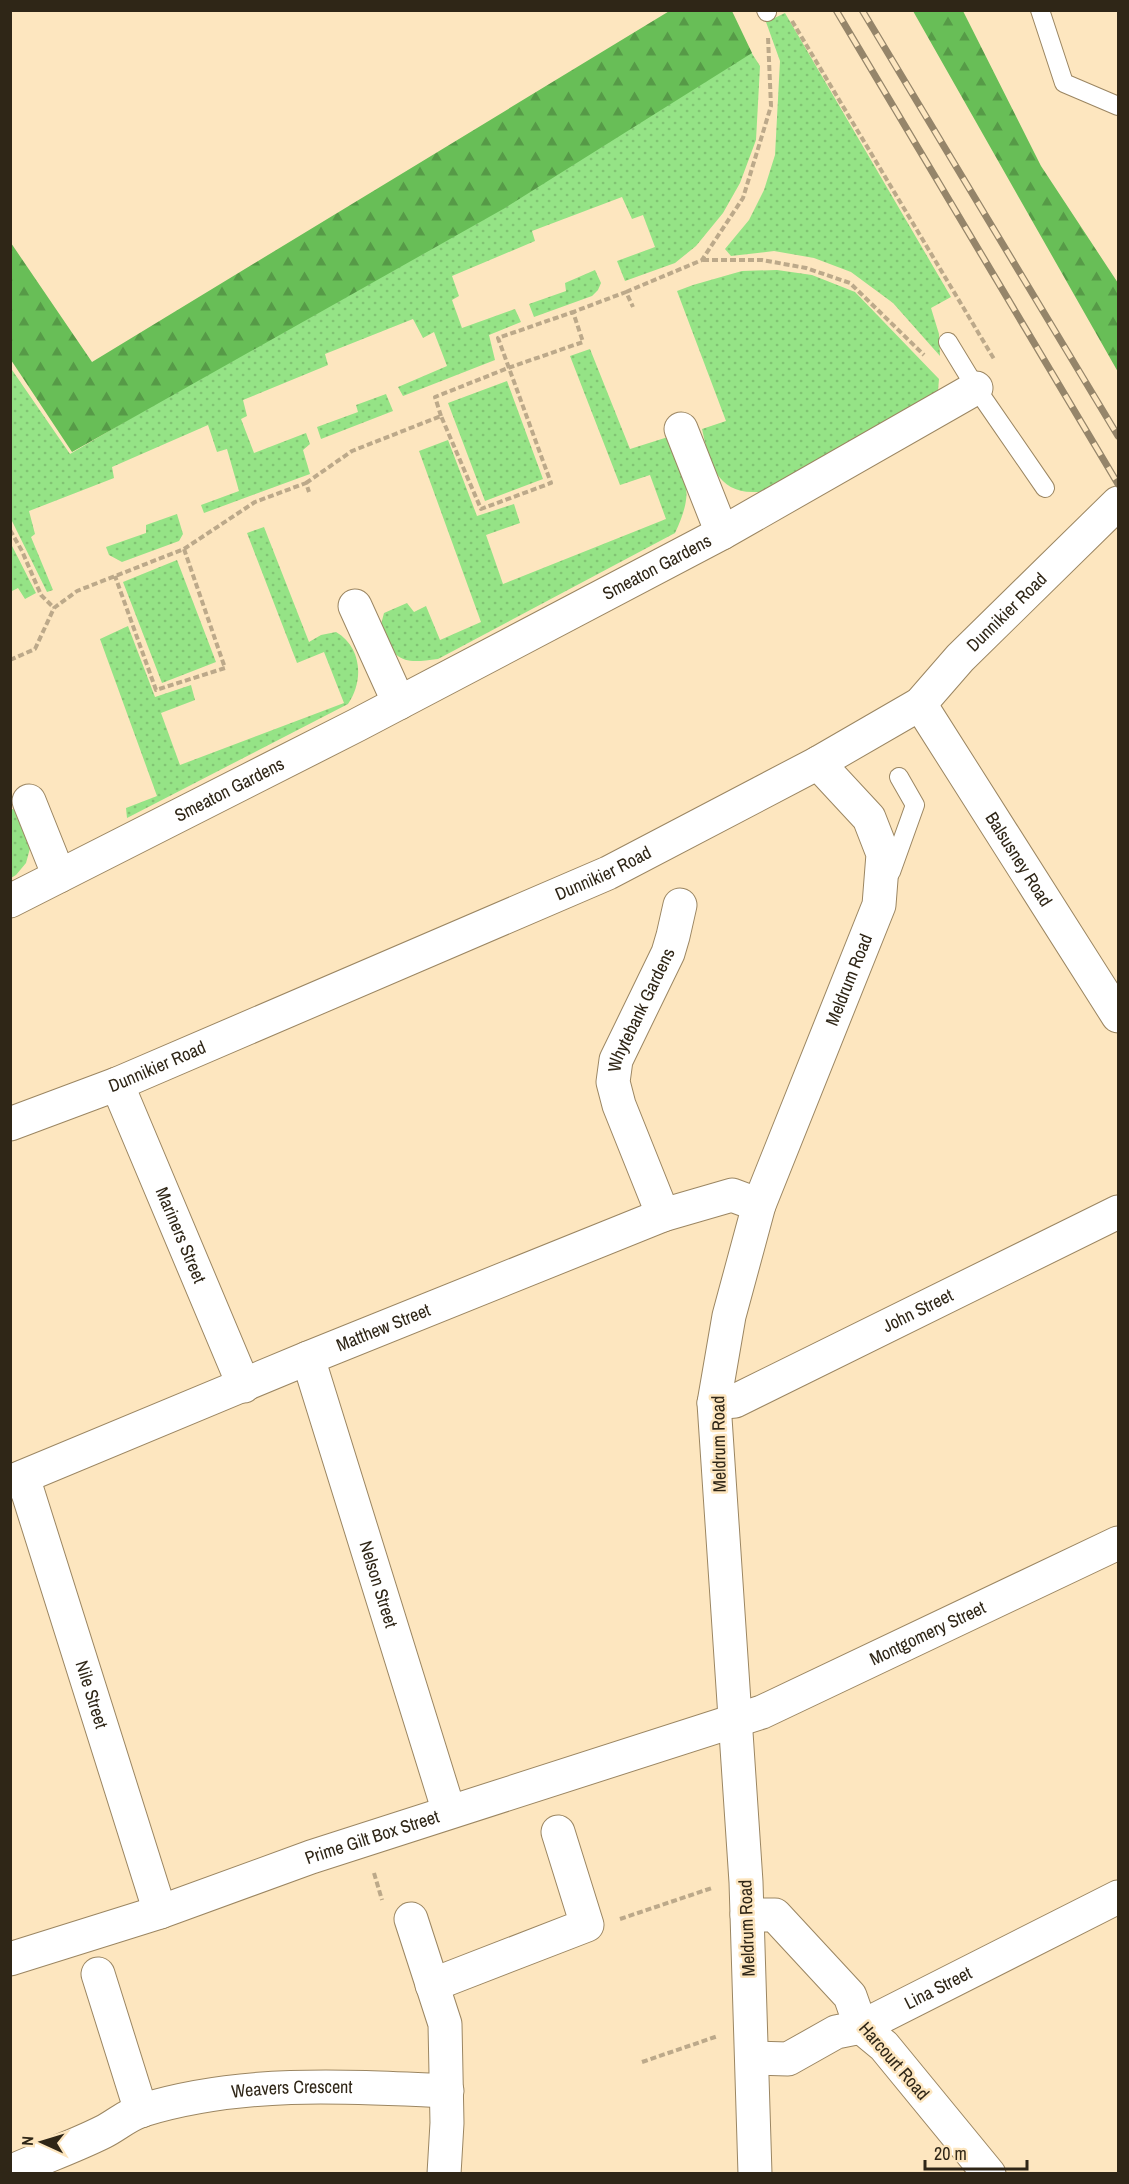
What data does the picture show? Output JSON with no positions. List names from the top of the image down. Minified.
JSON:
{"streets":{"street":["Smeaton Gardens","Dunnikier Road","Balsusney Road","Meldrum Road","Whytebank Gardens","Mariners Street","John Street","Matthew Street","Nelson Street","Montgomery Street","Nile Street","Prime Gilt Box Street","Lina Street","Harcourt Road","Weavers Crescent"]},"crossings":[["Dunnikier Road","Balsusney Road"],["Dunnikier Road","Meldrum Road"],["Dunnikier Road","Mariners Street"],["Meldrum Road","John Street"],["Meldrum Road","Matthew Street"],["Meldrum Road","Montgomery Street"],["Meldrum Road","Prime Gilt Box Street"],["Meldrum Road","Lina Street"],["Meldrum Road","Harcourt Road"],["Whytebank Gardens","Matthew Street"],["Mariners Street","Matthew Street"],["Matthew Street","Nelson Street"],["Matthew Street","Nile Street"],["Nelson Street","Prime Gilt Box Street"],["Montgomery Street","Prime Gilt Box Street"],["Nile Street","Prime Gilt Box Street"],["Lina Street","Harcourt Road"]],"scale_bar":"20 m","north":"left"}
